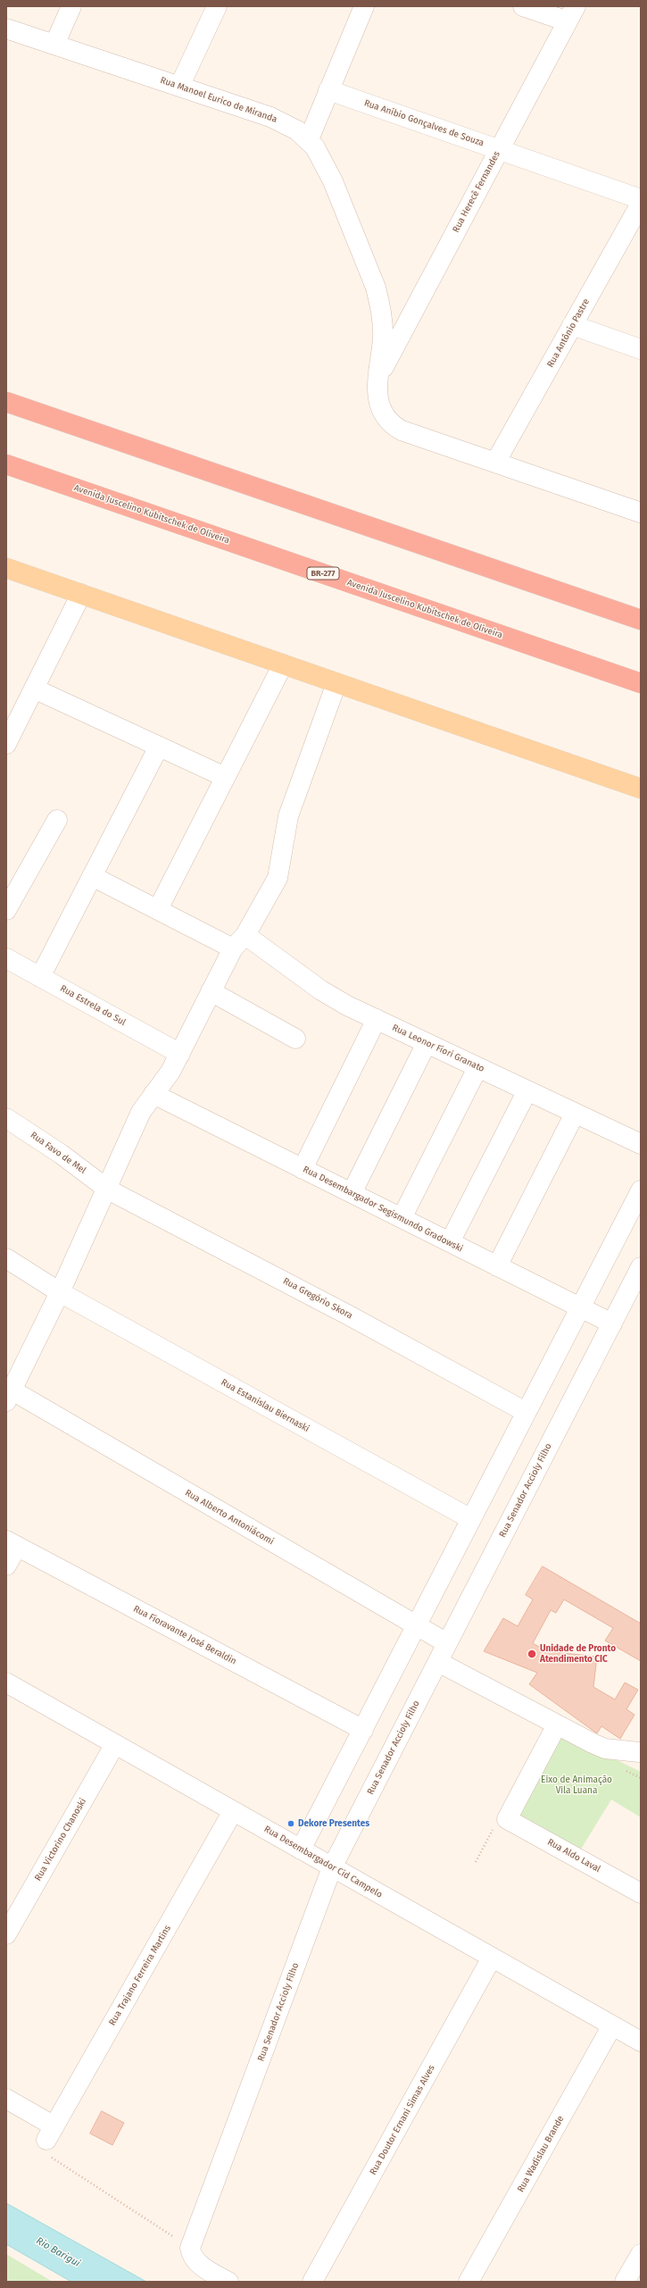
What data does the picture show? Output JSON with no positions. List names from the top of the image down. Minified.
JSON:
{"streets":{"highway":["Avenida Juscelino Kubitschek de Oliveira","BR-277"],"street":["Rua Manoel Eurico de Miranda","Rua Aníbio Gonçalves de Souza","Rua Herecê Fernandes","Rua Antônio Pastre","Rua Estrela do Sul","Rua Leonor Fiori Granato","Rua Favo de Mel","Rua Desembargador Segismundo Gradowski","Rua Gregório Skora","Rua Estanislau Biernaski","Rua Senador Accioly Filho","Rua Alberto Antoniácomi","Rua Fioravante José Beraldin","Rua Victorino Chanoski","Rua Aldo Laval","Rua Desembargador Cid Campelo","Rua Trajano Ferreira Martins","Rua Doutor Ernani Simas Alves","Rua Wadislau Brande"]},"crossings":[["Rua Manoel Eurico de Miranda","Rua Herecê Fernandes"],["Rua Manoel Eurico de Miranda","Rua Antônio Pastre"],["Rua Aníbio Gonçalves de Souza","Rua Herecê Fernandes"],["Rua Favo de Mel","Rua Gregório Skora"],["Rua Desembargador Segismundo Gradowski","Rua Senador Accioly Filho"],["Rua Senador Accioly Filho","Rua Alberto Antoniácomi"],["Rua Senador Accioly Filho","Rua Desembargador Cid Campelo"],["Rua Victorino Chanoski","Rua Desembargador Cid Campelo"],["Rua Desembargador Cid Campelo","Rua Trajano Ferreira Martins"],["Rua Desembargador Cid Campelo","Rua Doutor Ernani Simas Alves"],["Rua Desembargador Cid Campelo","Rua Wadislau Brande"]],"water":["Rio Barigui"],"parks":["Eixo de Animação Vila Luana"],"places":["Unidade de Pronto Atendimento CIC","Dekore Presentes"]}
